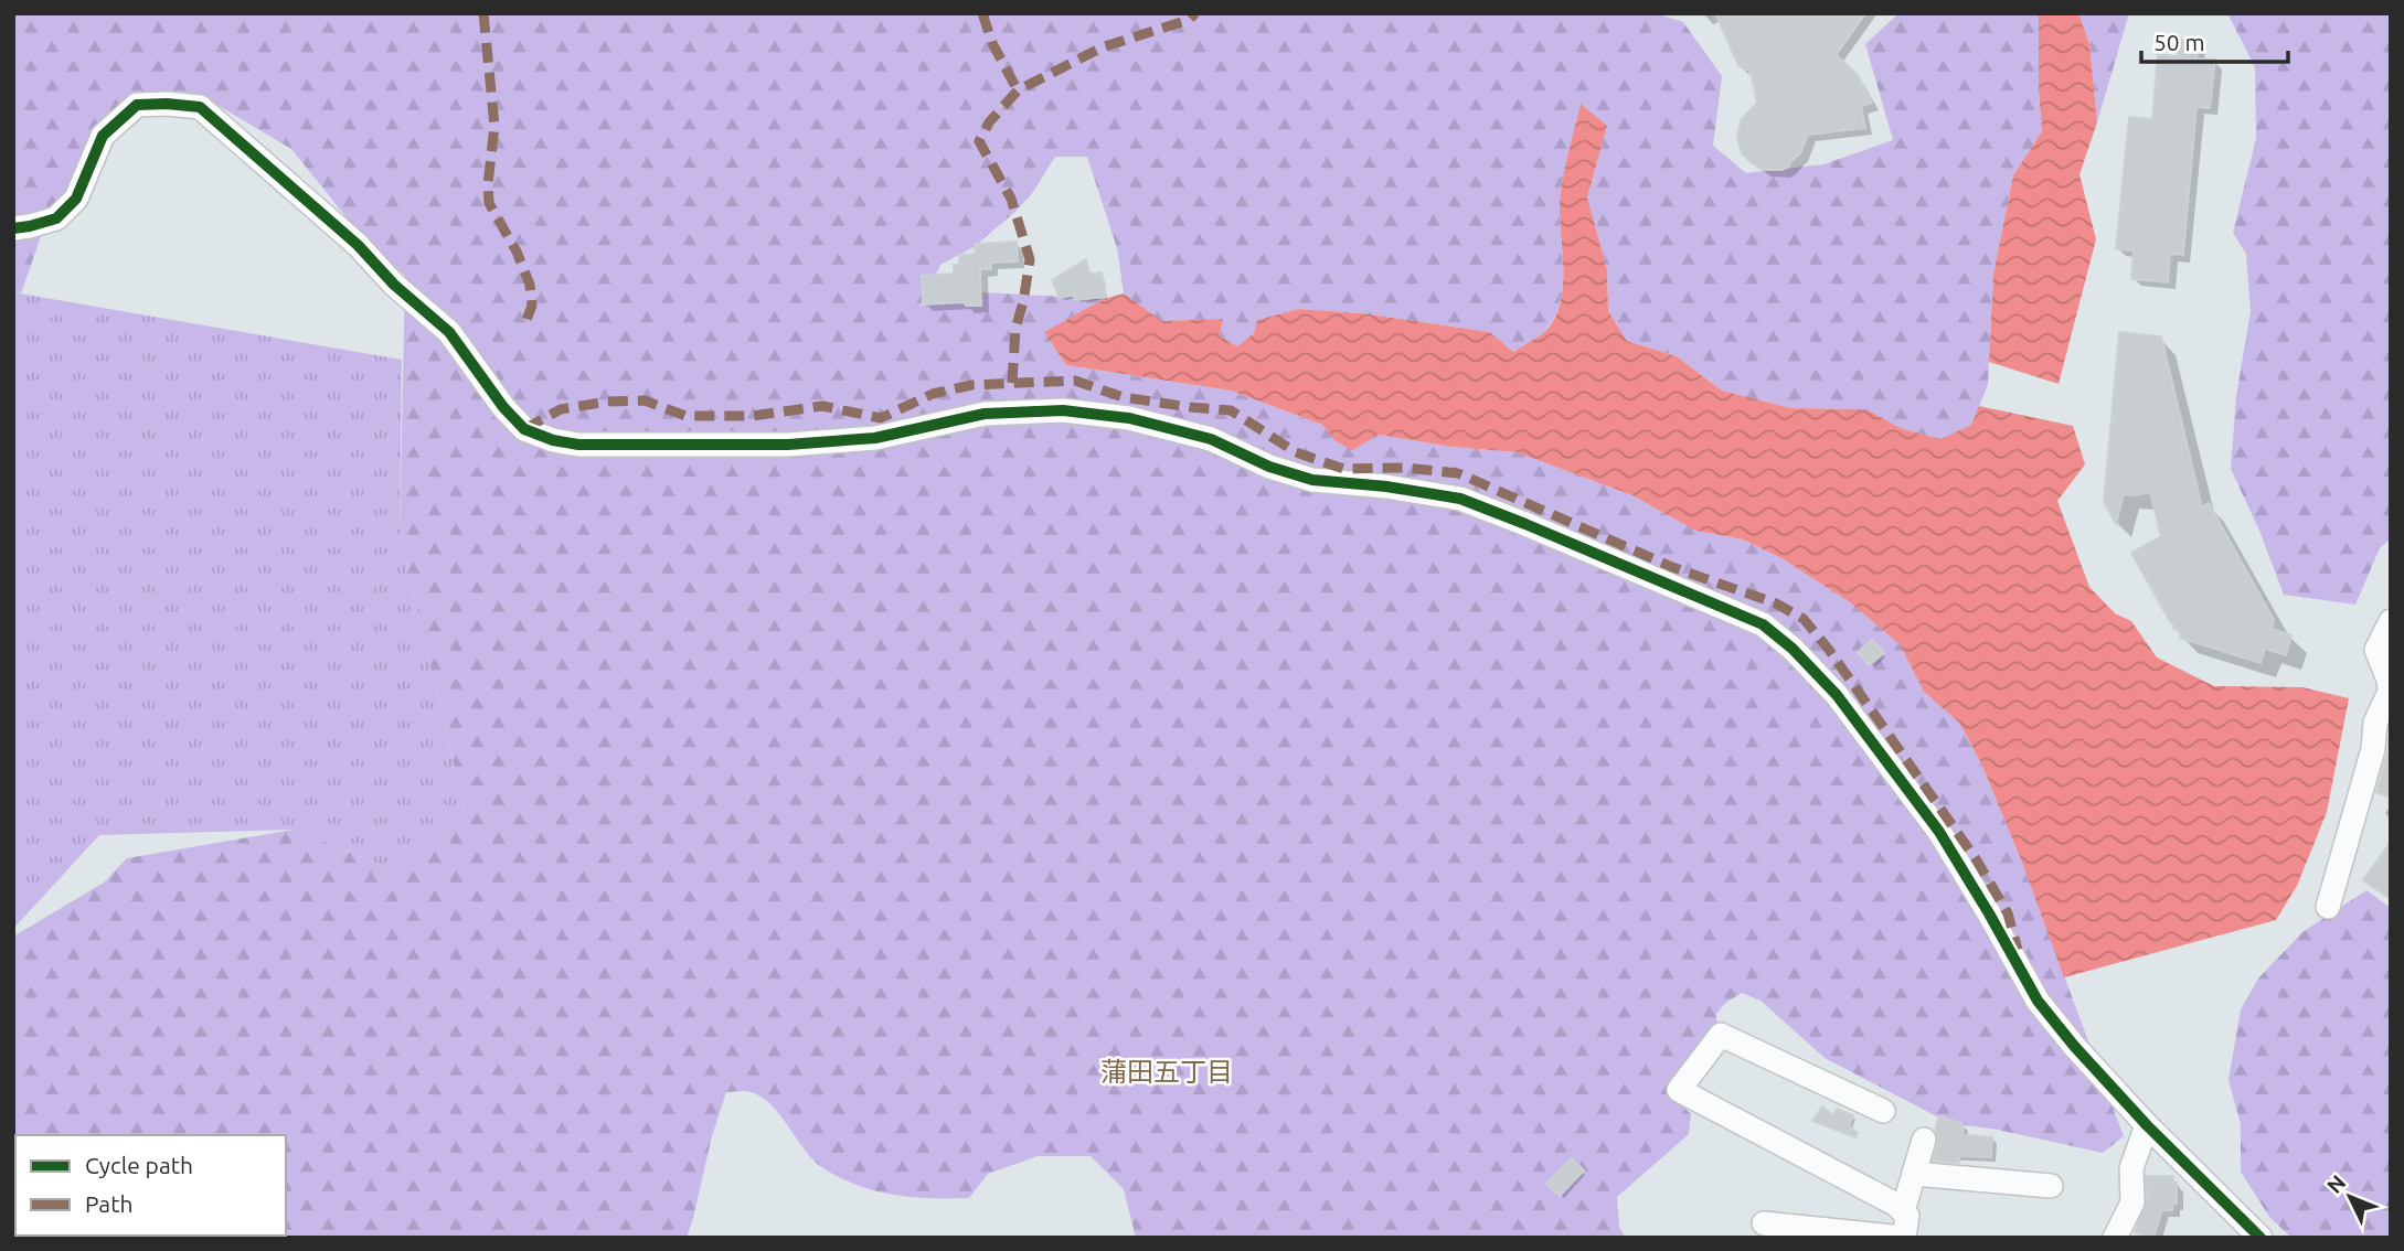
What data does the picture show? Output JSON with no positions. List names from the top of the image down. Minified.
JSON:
{"districts":["蒲田五丁目"],"legend":["Cycle path","Path"],"scale_bar":"50 m","north":"top left"}
